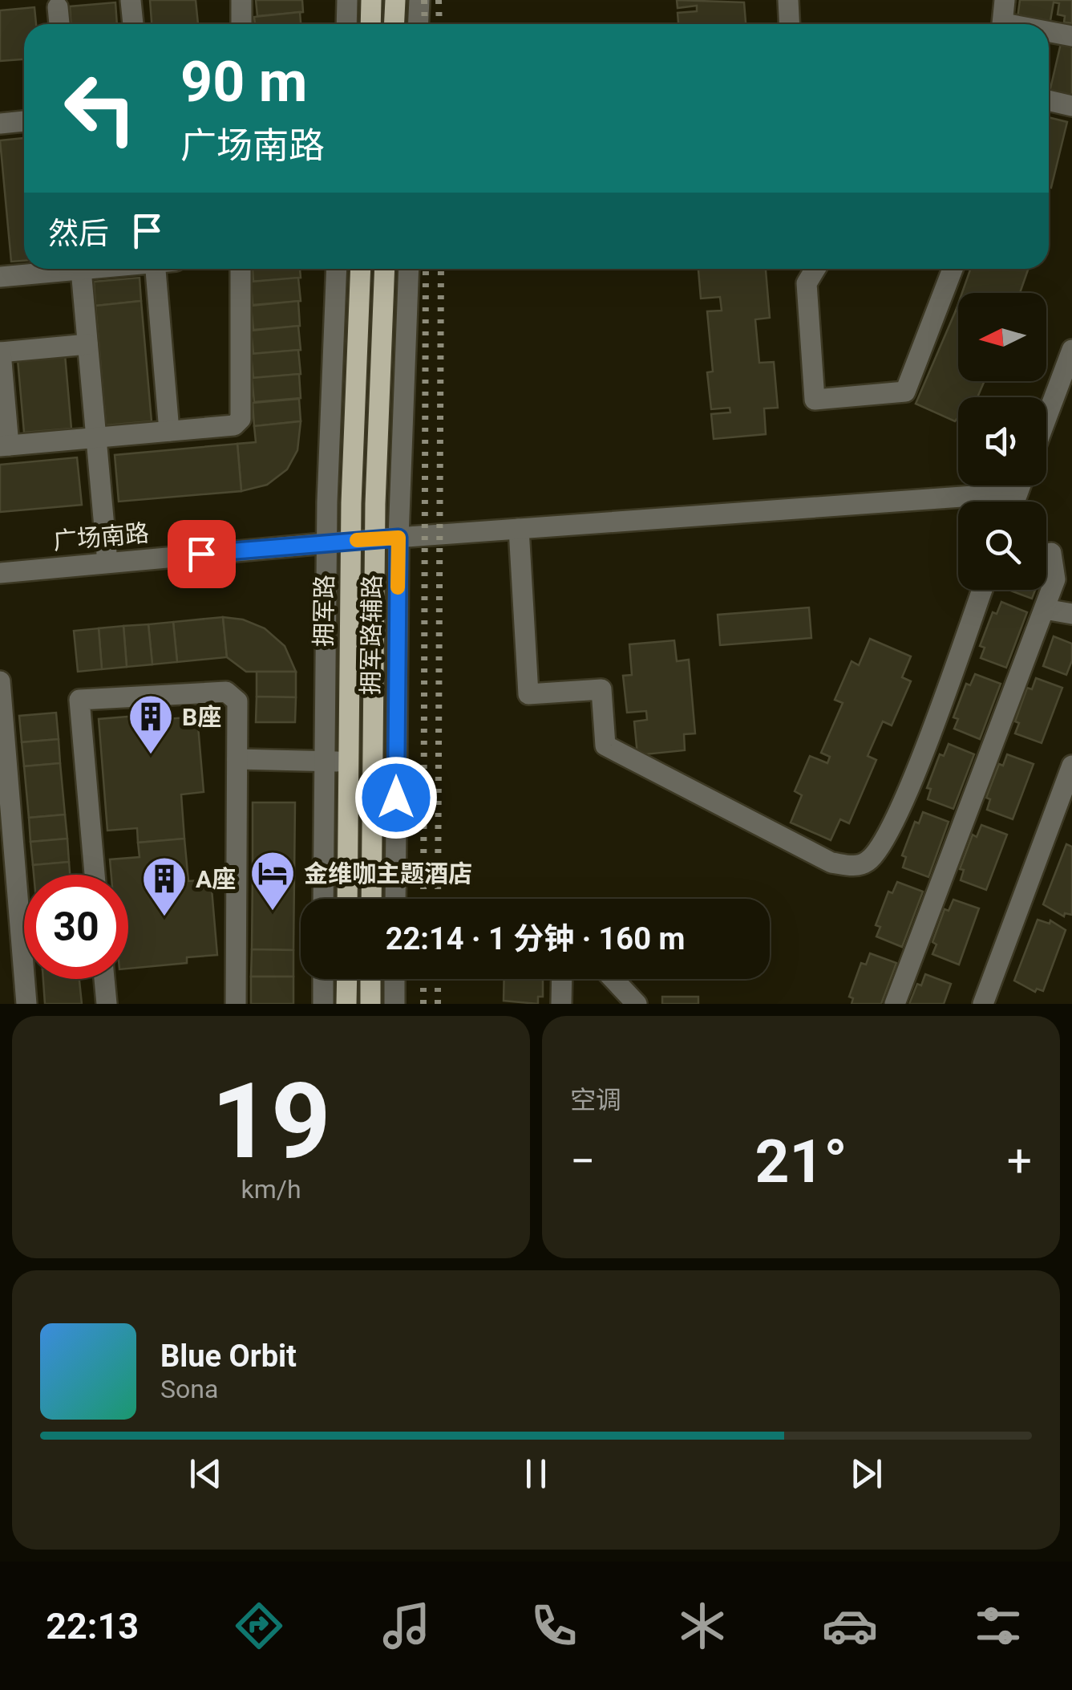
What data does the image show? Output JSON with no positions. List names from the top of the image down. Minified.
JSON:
{"streets":{"main road":["拥军路"],"street":["广场南路","拥军路辅路"]},"crossings":[["广场南路","拥军路"],["广场南路","拥军路辅路"]],"places":{"building":["B座","A座"],"hotel":["金维咖主题酒店"]},"north":"left","page":{"turn":["90 m","广场南路"],"then":"然后","limit":"30","trip":"22:14 · 1 分钟 · 160 m","tile":[["19","km/h"],"空调"],"heat":["−","21°","+"],"song":["Blue Orbit","Sona"],"tabs":"22:13"}}
